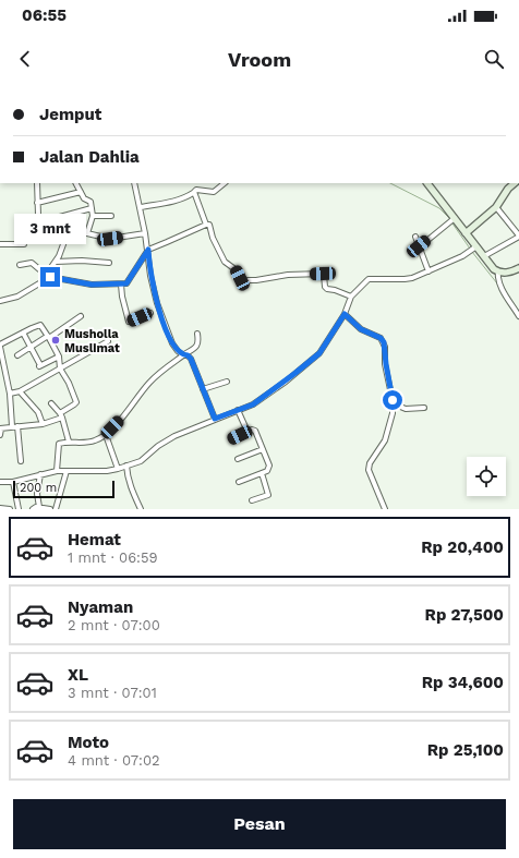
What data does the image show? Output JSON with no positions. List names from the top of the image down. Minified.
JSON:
{"places":["Musholla Muslimat"],"scale_bar":"200 m","page":{"status":"06:55","header":"Vroom","banner":["Jemput","Jalan Dahlia"],"bubble":"3 mnt","scale":"200 m","list":[{"name":"Hemat","note":"1 mnt · 06:59","value":"Rp 20,400"},{"name":"Nyaman","note":"2 mnt · 07:00","value":"Rp 27,500"},{"name":"XL","note":"3 mnt · 07:01","value":"Rp 34,600"},{"name":"Moto","note":"4 mnt · 07:02","value":"Rp 25,100"}],"buttons":"Pesan"}}
